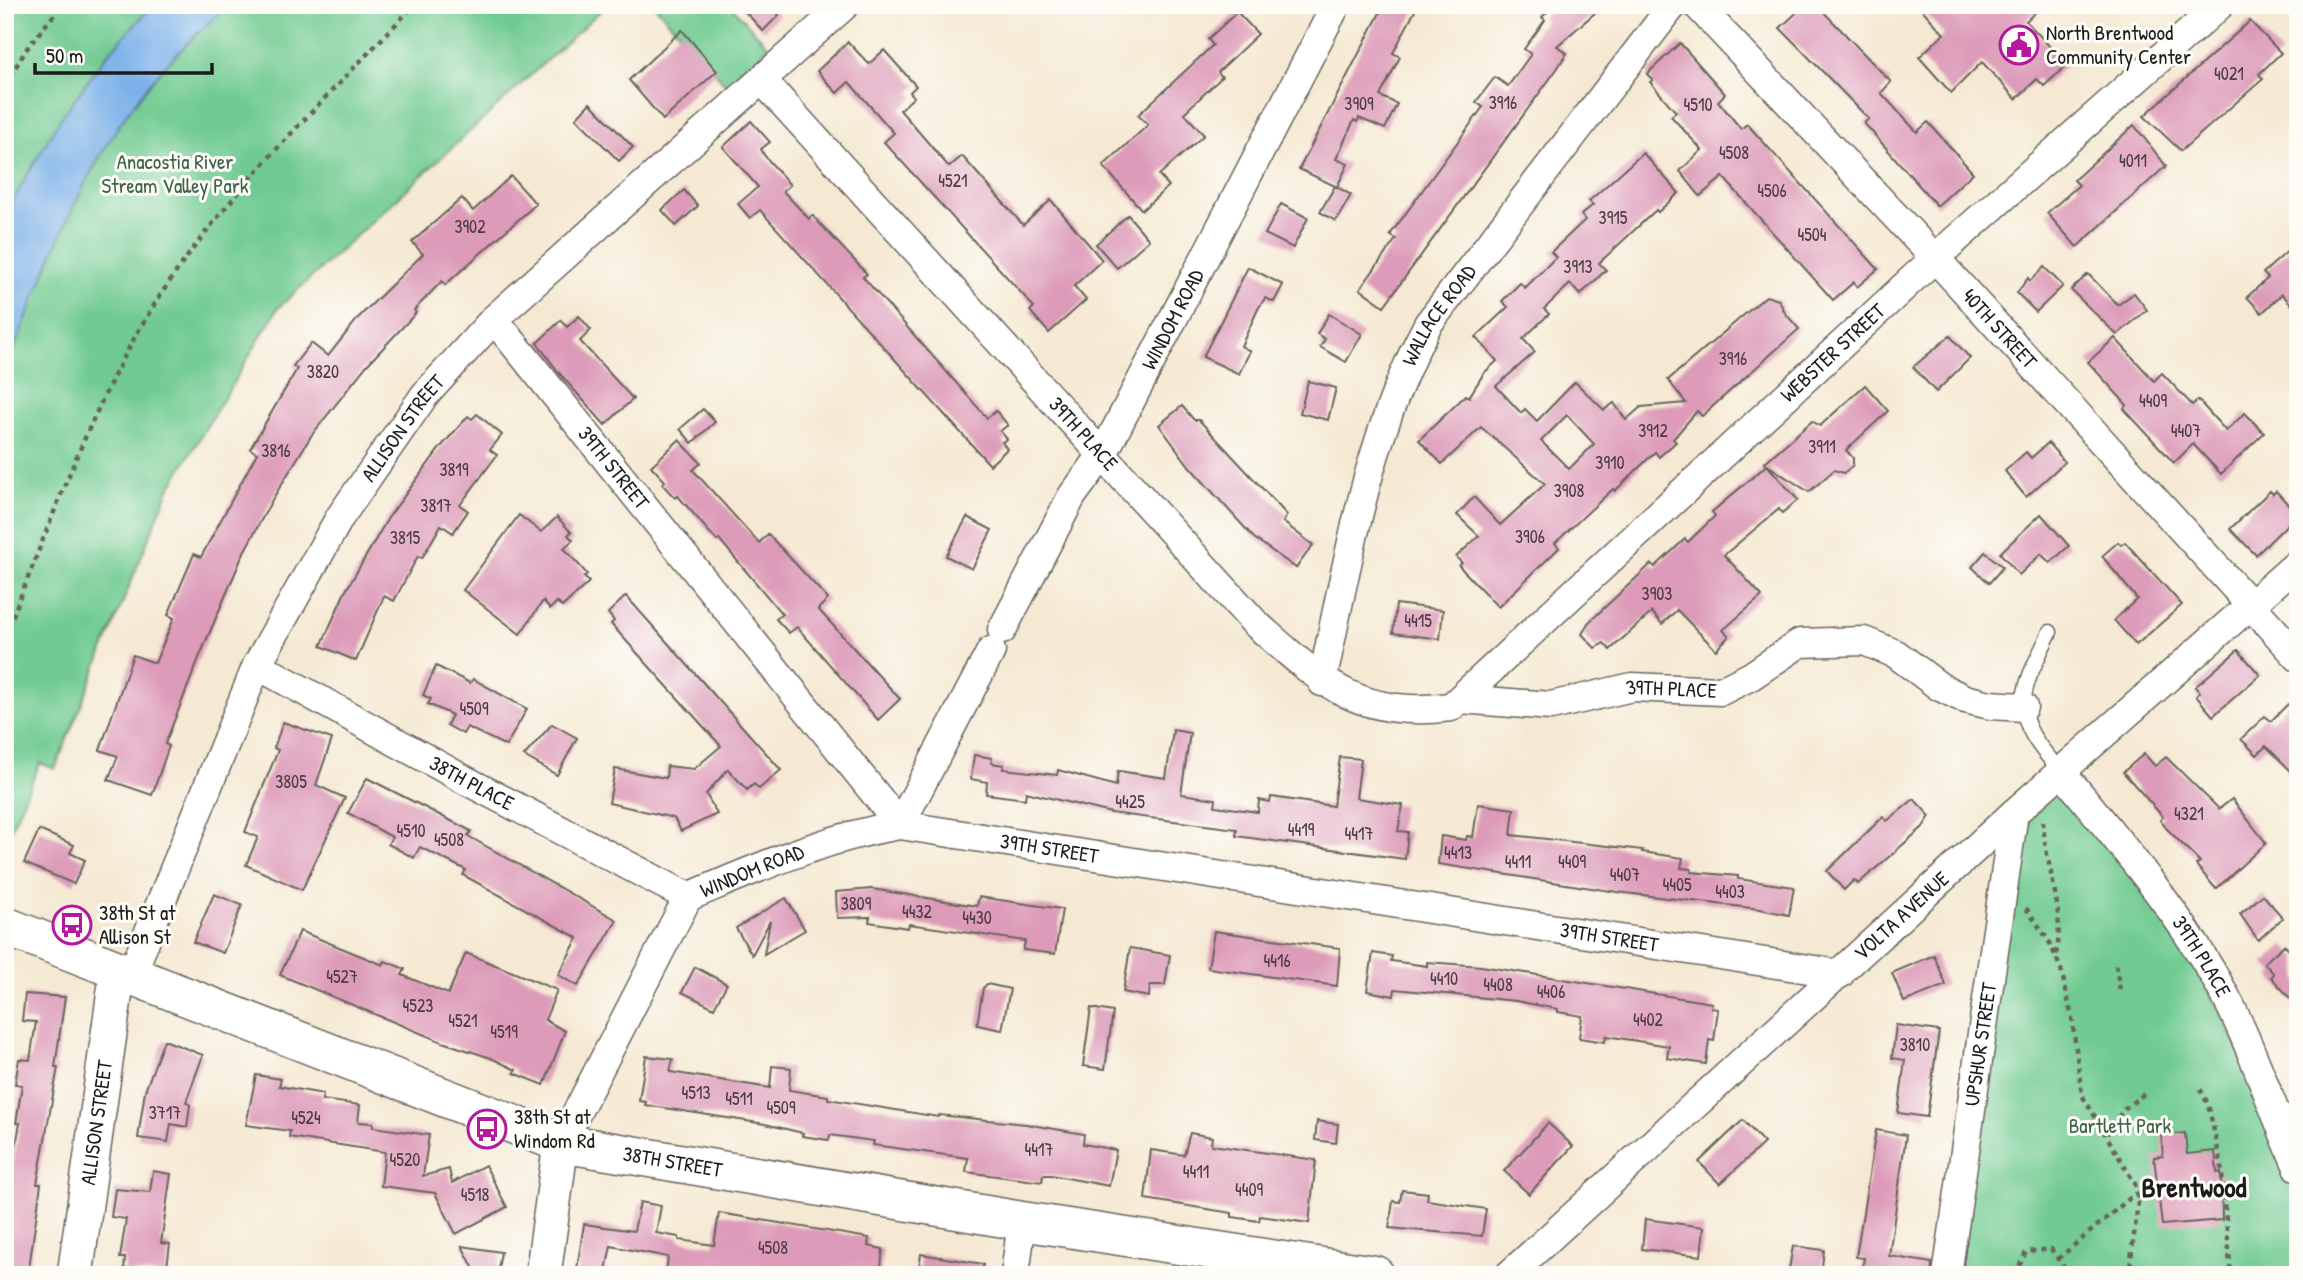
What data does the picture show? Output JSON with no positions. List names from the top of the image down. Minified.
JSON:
{"streets":{"main road":["38TH STREET"],"street":["WALLACE ROAD","WINDOM ROAD","40TH STREET","WEBSTER STREET","ALLISON STREET","39TH PLACE","39TH STREET","38TH PLACE","VOLTA AVENUE","UPSHUR STREET"]},"crossings":[["WALLACE ROAD","39TH PLACE"],["WINDOM ROAD","39TH PLACE"],["WINDOM ROAD","39TH STREET"],["WINDOM ROAD","38TH PLACE"],["WINDOM ROAD","38TH STREET"],["40TH STREET","WEBSTER STREET"],["40TH STREET","VOLTA AVENUE"],["WEBSTER STREET","39TH PLACE"],["ALLISON STREET","39TH PLACE"],["ALLISON STREET","39TH STREET"],["ALLISON STREET","38TH PLACE"],["ALLISON STREET","38TH STREET"],["39TH PLACE","VOLTA AVENUE"],["39TH STREET","VOLTA AVENUE"],["VOLTA AVENUE","UPSHUR STREET"]],"districts":["Brentwood"],"parks":["Anacostia River Stream Valley Park","Bartlett Park"],"places":{"public building":["North Brentwood Community Center"],"bus stop":["38th St at Allison St","38th St at Windom Rd"]},"house_numbers":["4021","3916","3909","4510","4508","4011","4521","4506","3915","3902","4504","3913","3916","3820","4409","3912","4407","3911","3816","3910","3819","3908","3817","3906","3815","3903","4415","4509","3805","4425","4321","4419","4510","4417","4508","4413","4411","4409","4407","4405","4403","3809","4432","4430","4416","4527","4410","4408","4406","4523","4402","4521","4519","3810","4513","4511","4509","3717","4524","4417","4520","4411","4409","4518","4508"],"scale_bar":"50 m"}
